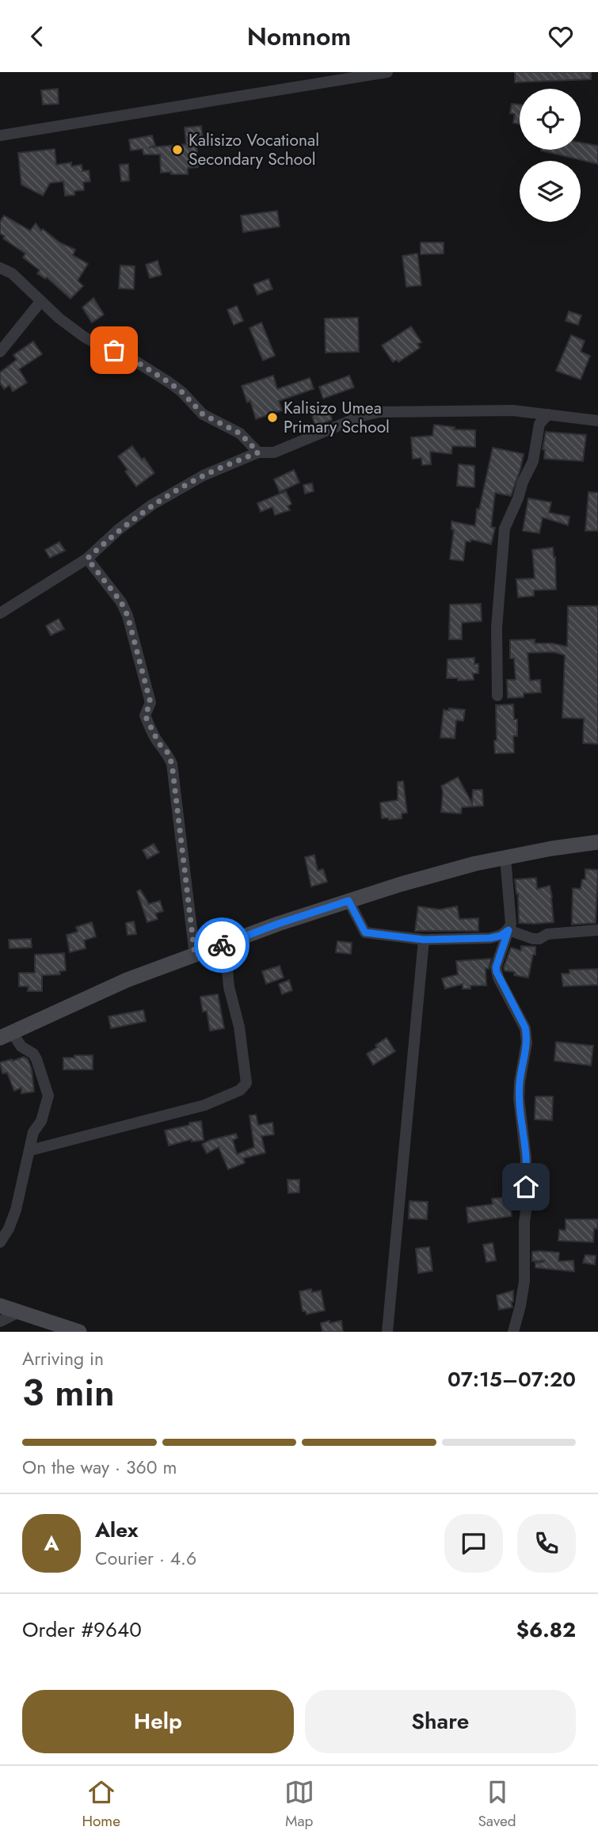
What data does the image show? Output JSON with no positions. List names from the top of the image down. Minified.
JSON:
{"places":["Kalisizo Vocational Secondary School","Kalisizo Umea Primary School"],"page":{"header":"Nomnom","heading":["3 min","Arriving in","07:15–07:20"],"panel":["Alex","Courier · 4.6","Order #9640","$6.82"],"bar":"On the way · 360 m","round":"A","buttons":["Help","Share"],"tabs":["Home","Map","Saved"]}}
